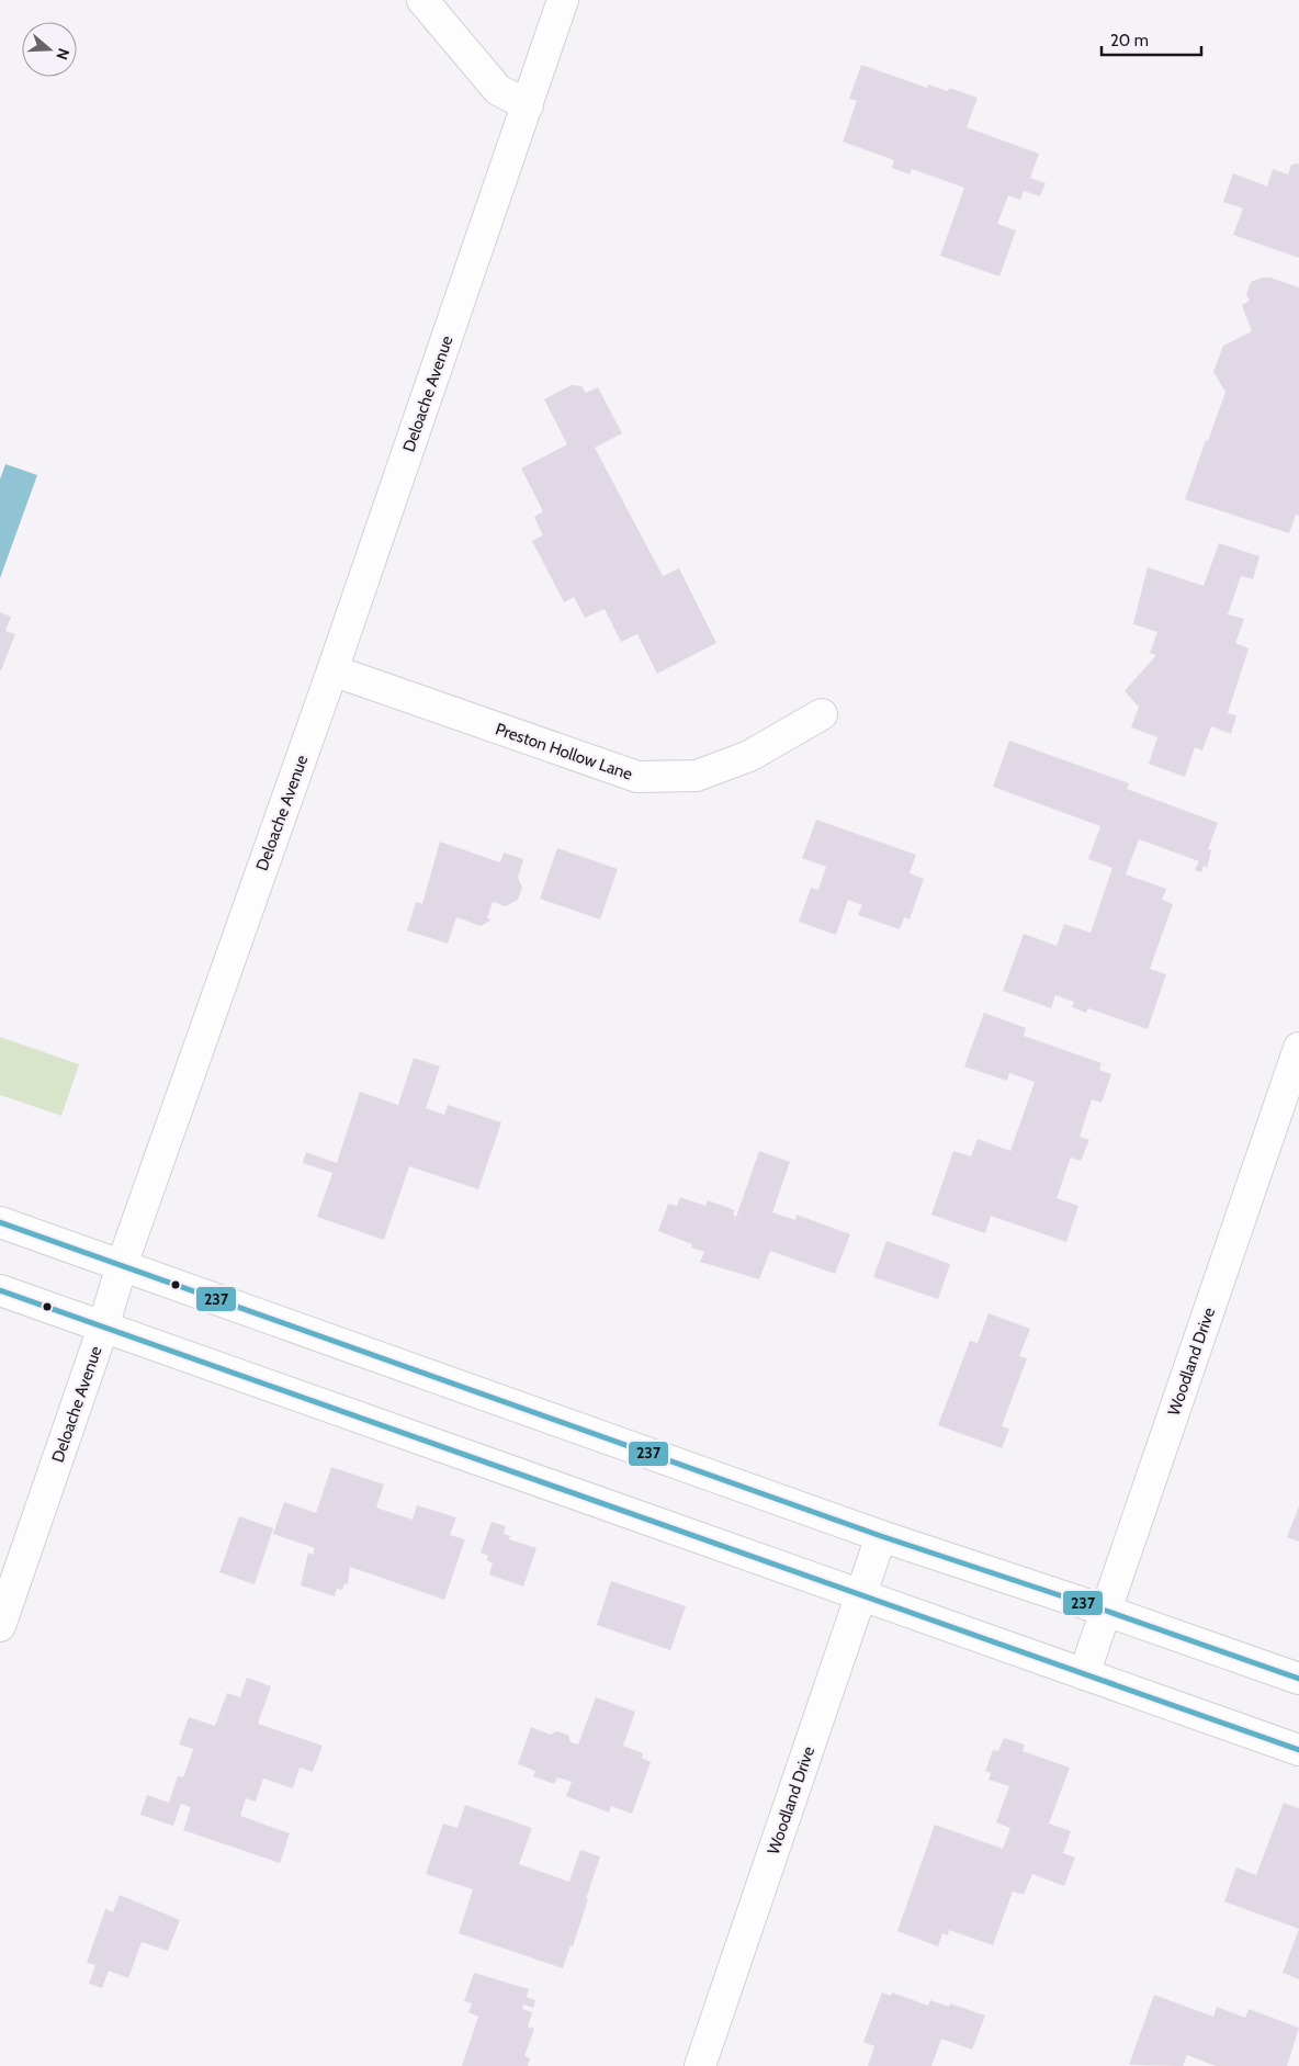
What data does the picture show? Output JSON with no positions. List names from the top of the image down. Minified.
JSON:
{"streets":{"street":["Deloache Avenue","Preston Hollow Lane","Woodland Drive"]},"crossings":[["Deloache Avenue","Preston Hollow Lane"]],"lines":["transit line 237"],"scale_bar":"20 m","north":"right"}
